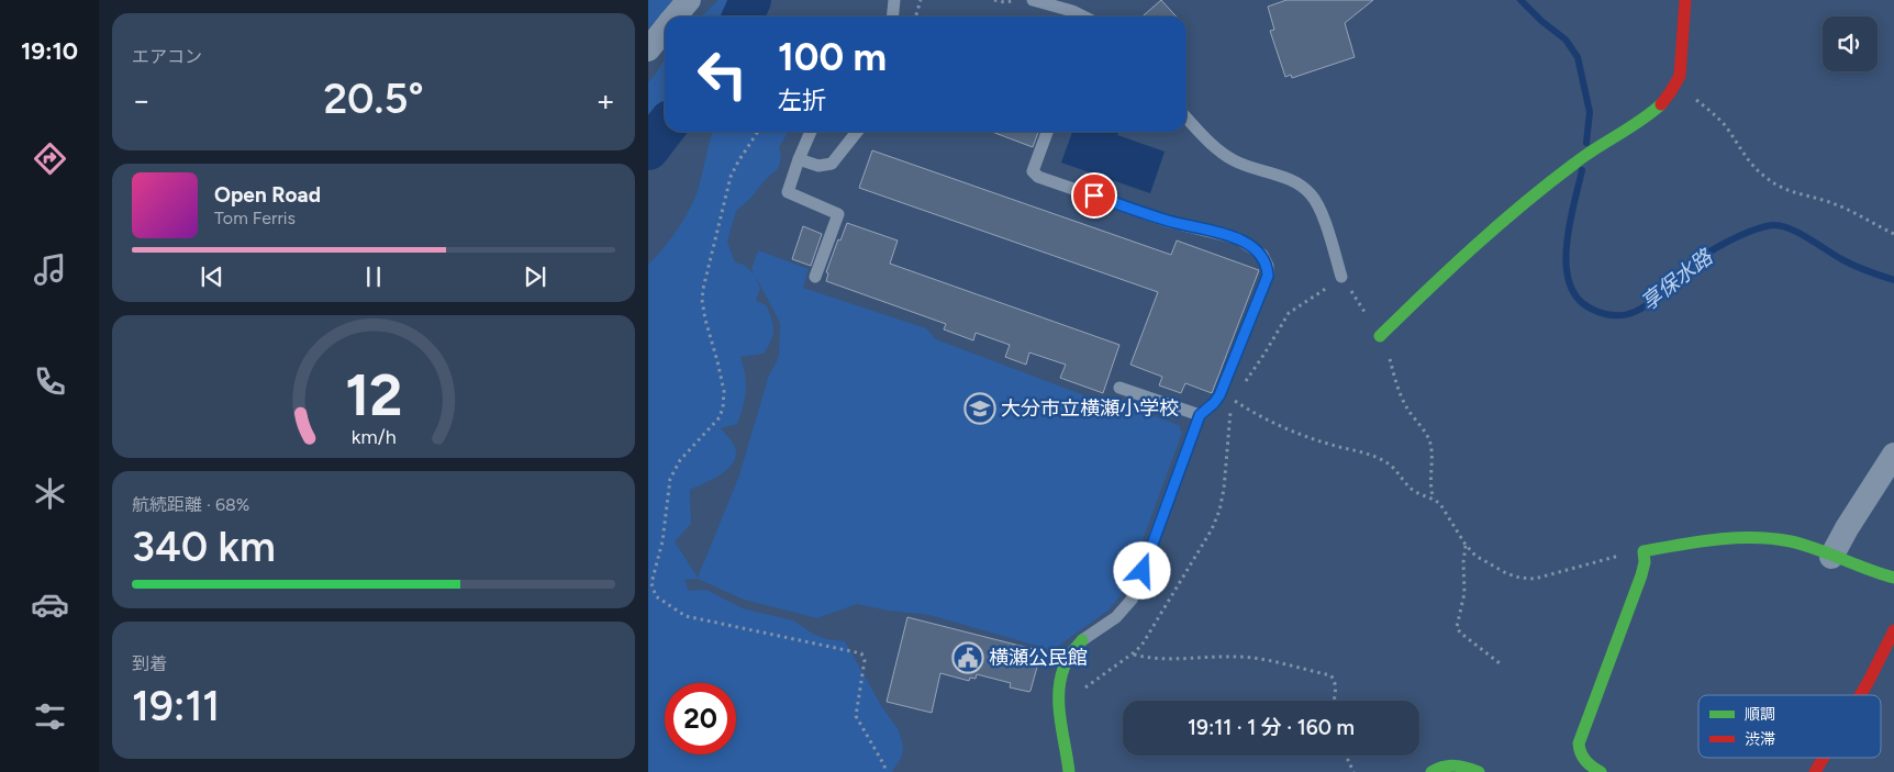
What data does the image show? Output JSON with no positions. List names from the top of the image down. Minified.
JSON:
{"water":["享保水路"],"places":{"school or university":["大分市立横瀬小学校"],"public building":["横瀬公民館"]},"legend":["順調","渋滞"],"page":{"tabs":"19:10","tile":["エアコン",["航続距離 · 68%","340 km"],["到着","19:11"]],"turn":["100 m","左折"],"heat":["−","20.5°","+"],"song":["Open Road","Tom Ferris"],"limit":"20","trip":"19:11 · 1 分 · 160 m","gauge":["12","km/h"]}}
